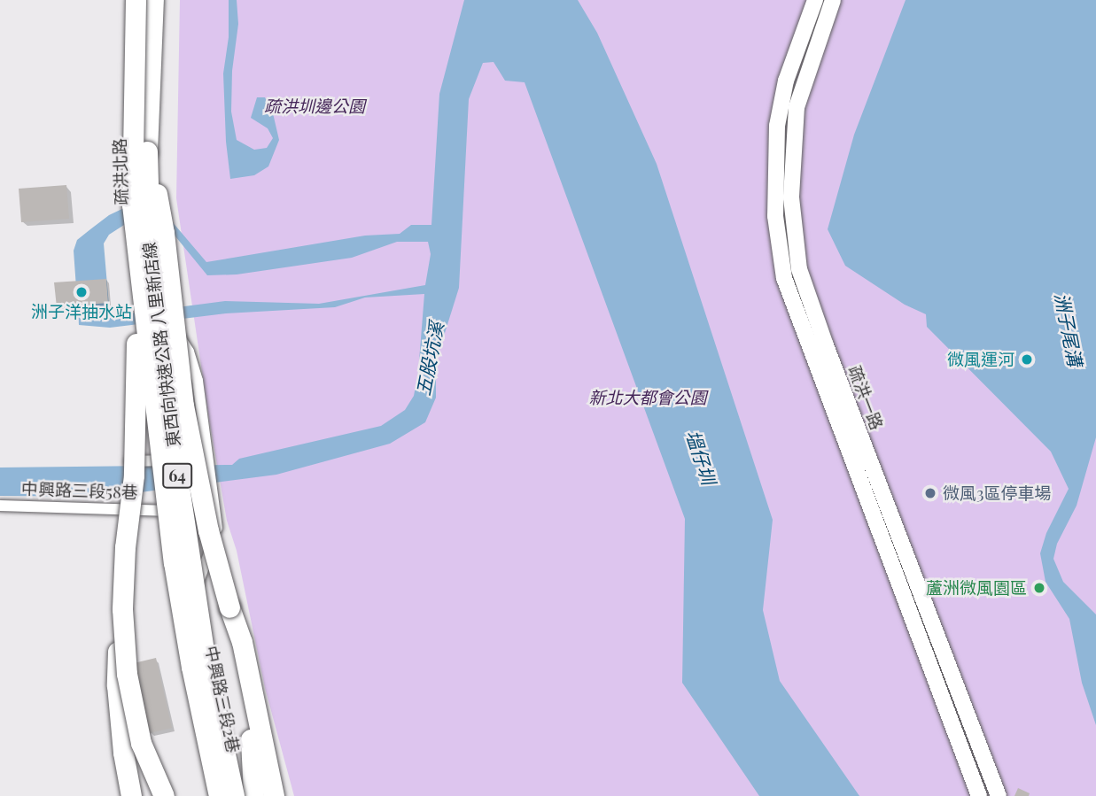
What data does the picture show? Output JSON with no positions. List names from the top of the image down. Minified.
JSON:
{"streets":{"highway":["東西向快速公路 八里新店線","64"],"street":["疏洪北路","疏洪一路","中興路三段58巷","中興路三段2巷"]},"crossings":[["疏洪北路","東西向快速公路 八里新店線"],["中興路三段58巷","中興路三段2巷"]],"water":["洲子尾溝","五股坑溪","塭仔圳"],"parks":["疏洪圳邊公園","新北大都會公園"],"places":["洲子洋抽水站","微風運河","微風3區停車場","蘆洲微風園區"]}
